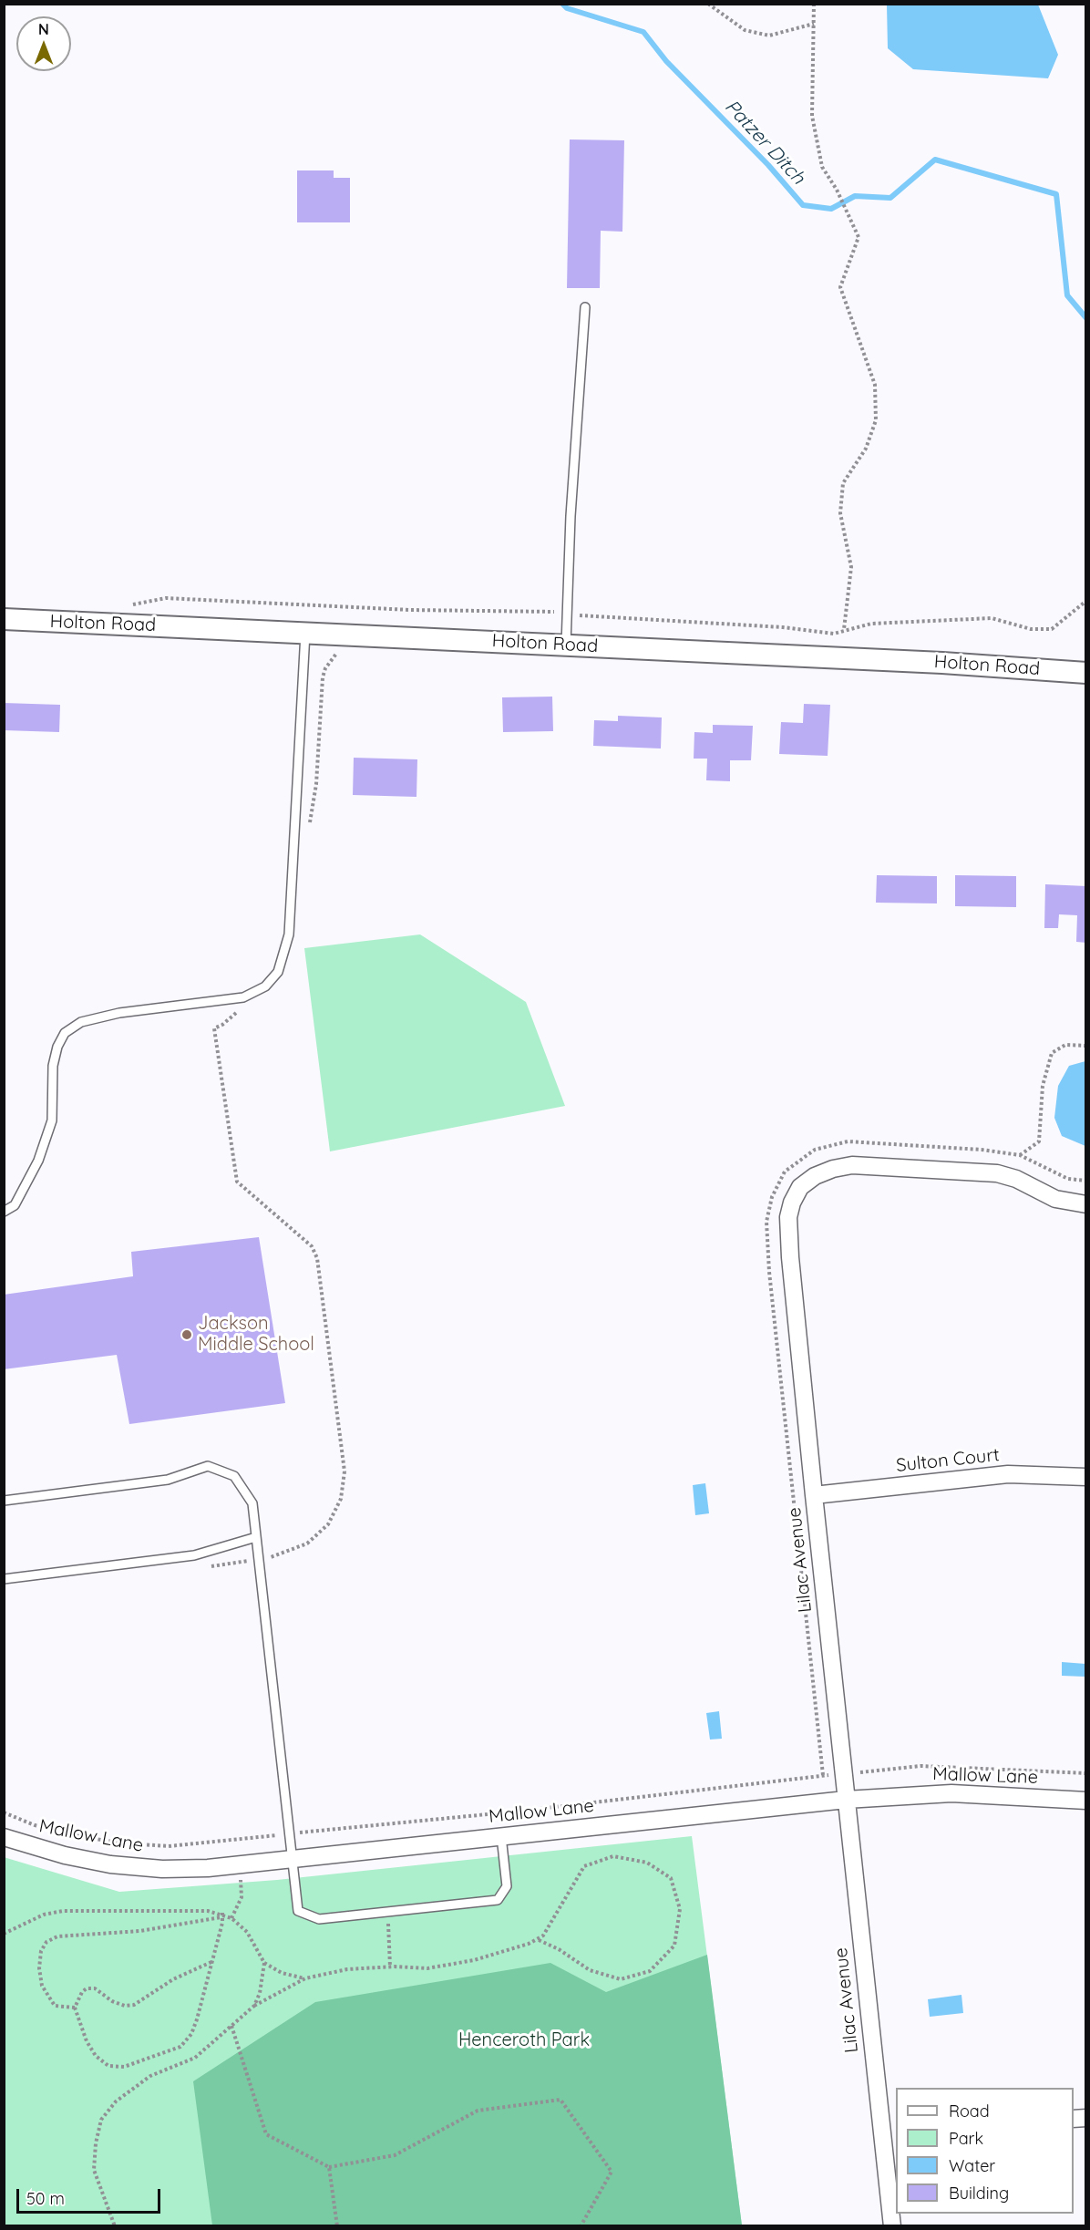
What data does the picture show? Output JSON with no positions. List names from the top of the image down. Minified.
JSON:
{"streets":{"street":["Holton Road","Sulton Court","Lilac Avenue","Mallow Lane"]},"crossings":[["Sulton Court","Lilac Avenue"],["Lilac Avenue","Mallow Lane"]],"water":["Patzer Ditch"],"parks":["Henceroth Park"],"places":["Jackson Middle School"],"legend":["Road","Park","Water","Building"],"scale_bar":"50 m","north":"top"}
